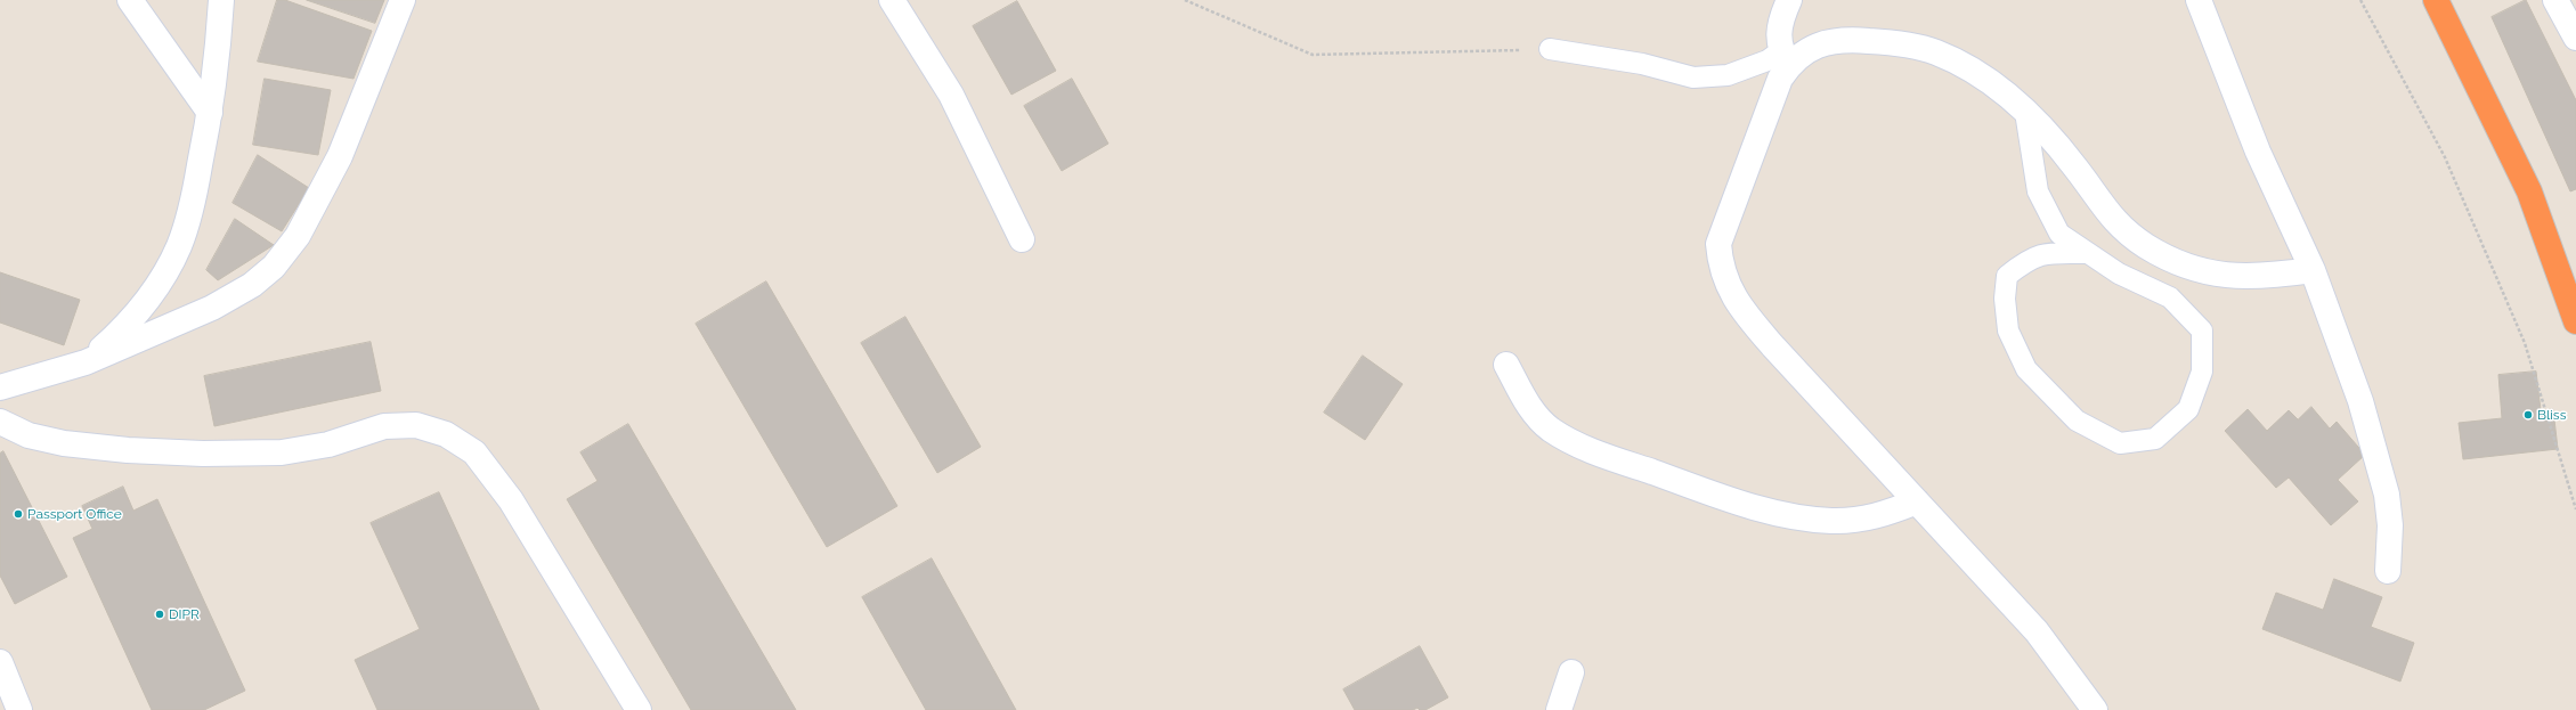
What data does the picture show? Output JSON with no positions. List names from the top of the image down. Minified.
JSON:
{"places":["Bliss","Passport Office","DIPR"]}
